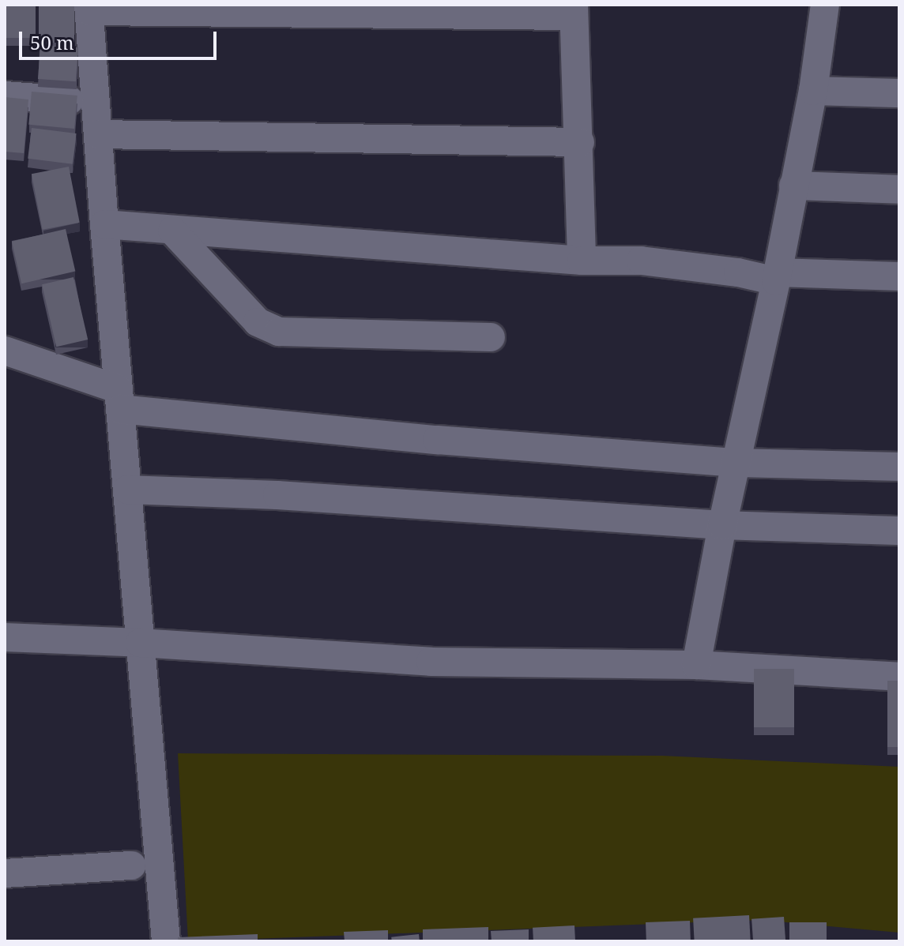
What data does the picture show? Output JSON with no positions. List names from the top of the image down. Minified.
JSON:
{"scale_bar":"50 m"}
